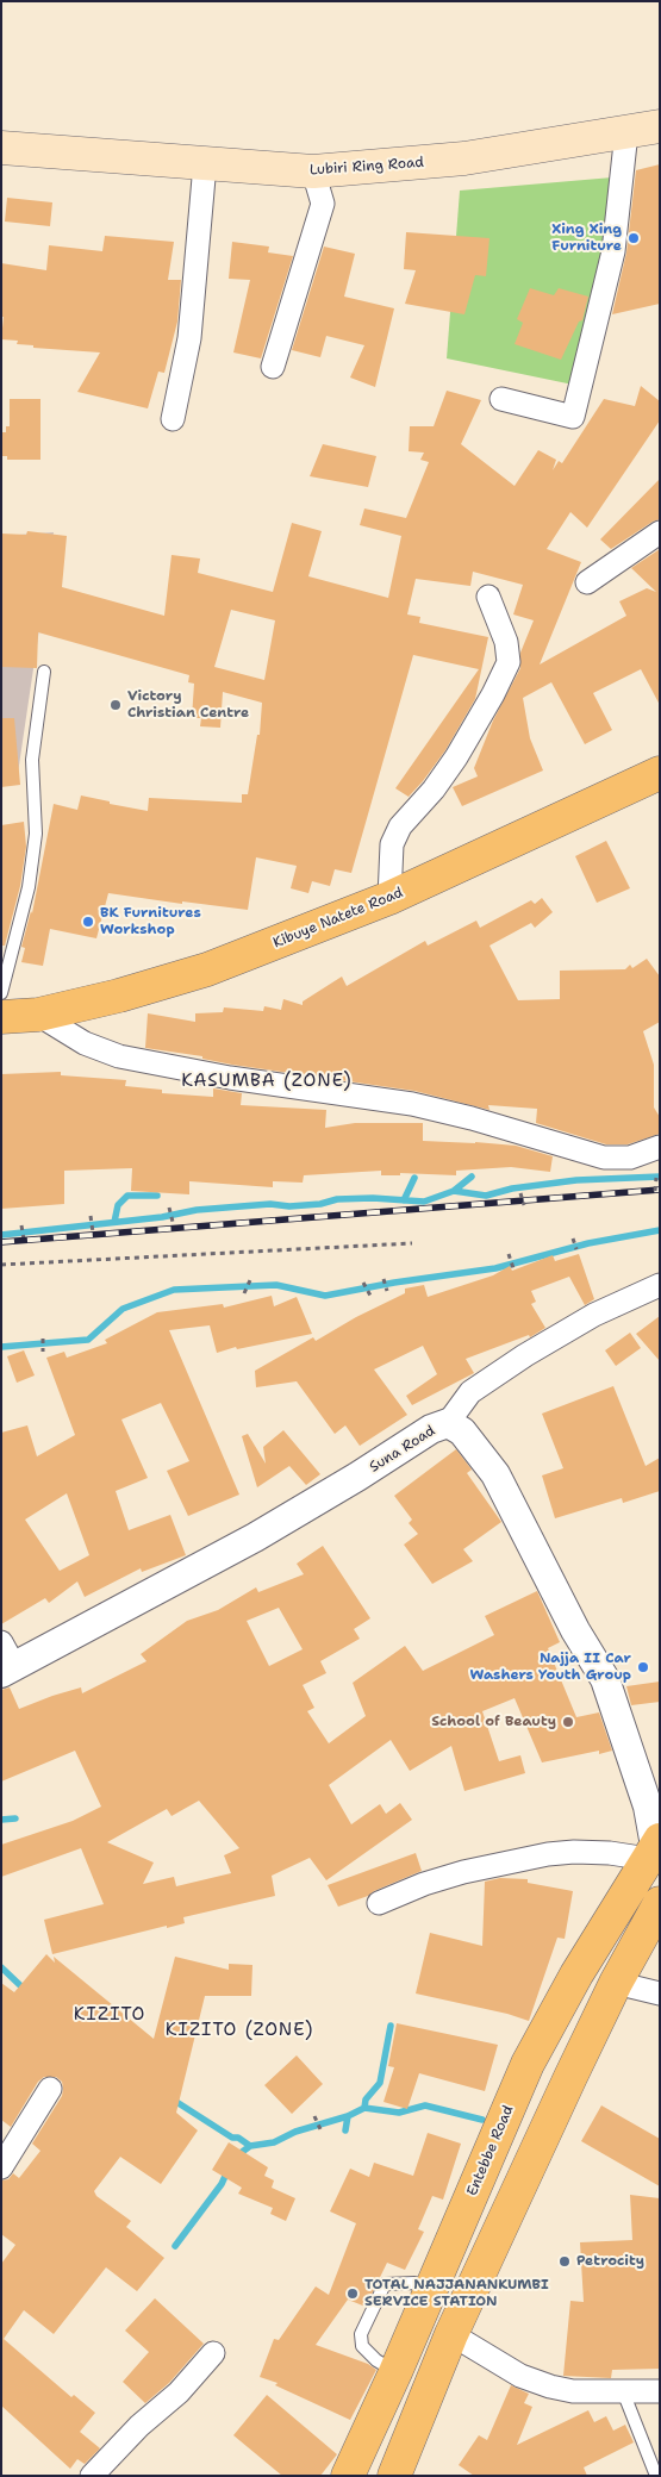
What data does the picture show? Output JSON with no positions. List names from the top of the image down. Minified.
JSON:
{"streets":{"main road":["Lubiri Ring Road","Kibuye Natete Road","Entebbe Road"],"street":["Suna Road"]},"crossings":[["Suna Road","Entebbe Road"]],"districts":["KASUMBA (ZONE)","KIZITO","KIZITO (ZONE)"],"places":["Xing Xing Furniture","Victory Christian Centre","BK Furnitures Workshop","Najja II Car Washers Youth Group","School of Beauty","Petrocity","TOTAL NAJJANANKUMBI SERVICE STATION"]}
